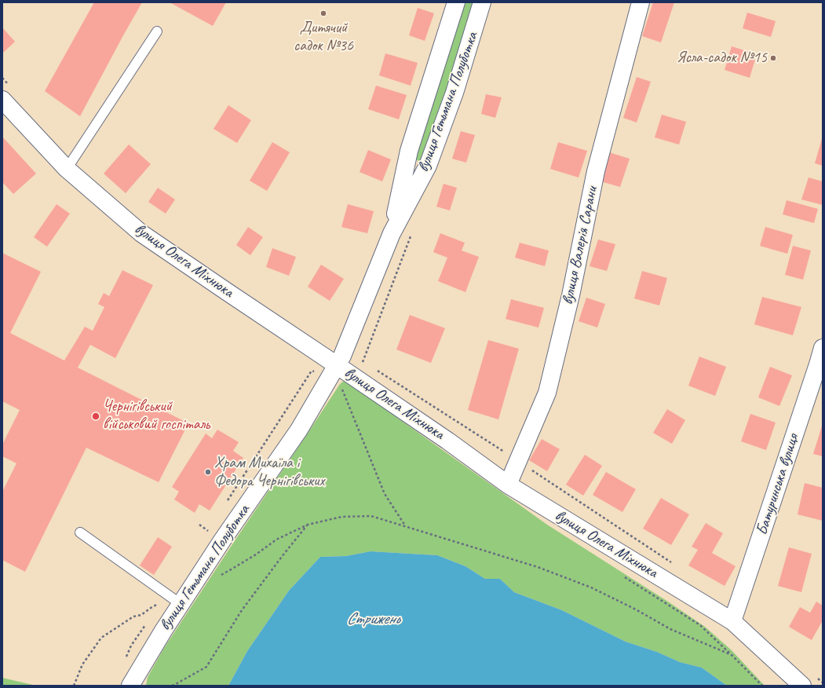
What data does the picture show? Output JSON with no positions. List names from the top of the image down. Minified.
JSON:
{"streets":{"street":["вулиця Гетьмана Полуботка","вулиця Валерія Сарани","вулиця Олега Міхнюка","Батуринська вулиця"]},"crossings":[["вулиця Гетьмана Полуботка","вулиця Олега Міхнюка"],["вулиця Валерія Сарани","вулиця Олега Міхнюка"],["вулиця Олега Міхнюка","Батуринська вулиця"]],"water":["Стрижень"],"places":["Дитячий садок №36","Ясла-садок №15","Чернігівський військовий госпіталь","Храм Михаїла і Федора Чернігівських"]}
